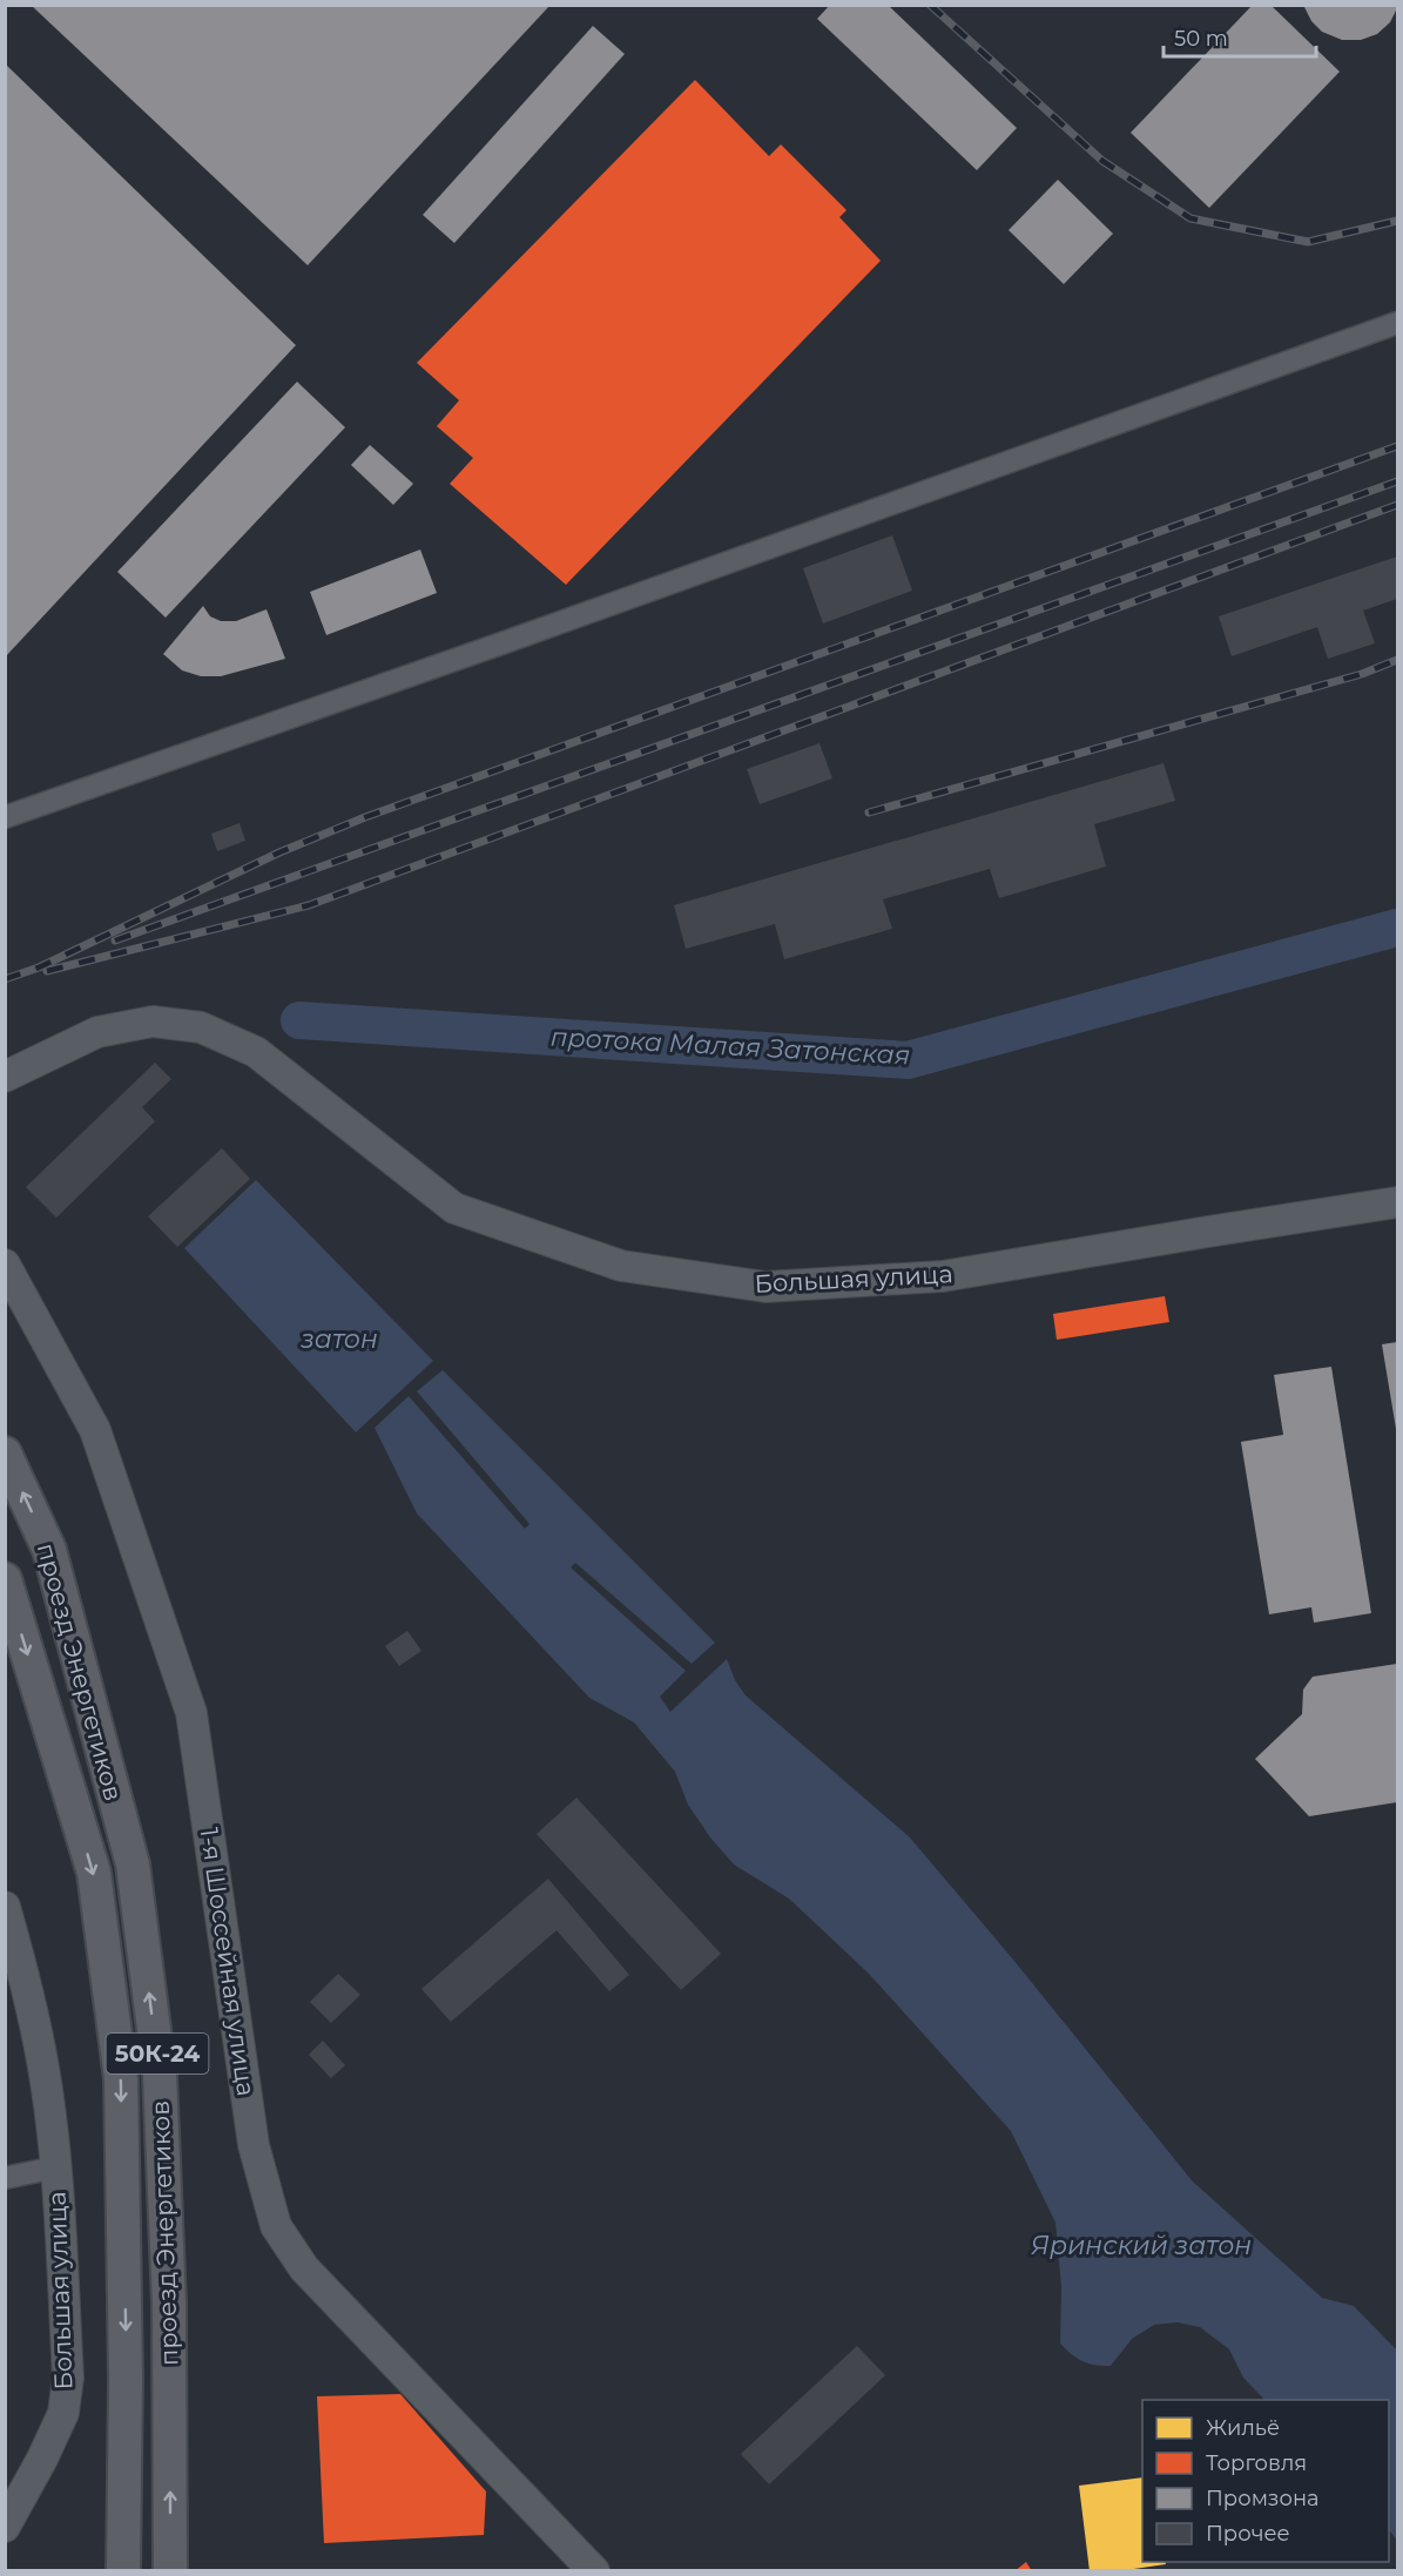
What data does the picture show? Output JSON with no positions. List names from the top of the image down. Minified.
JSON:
{"streets":{"main road":["Большая улица","проезд Энергетиков","1-я Шоссейная улица","50К-24"]},"water":["протока Малая Затонская","затон","Яринский затон"],"legend":["Жильё","Торговля","Промзона","Прочее"],"scale_bar":"50 m"}
